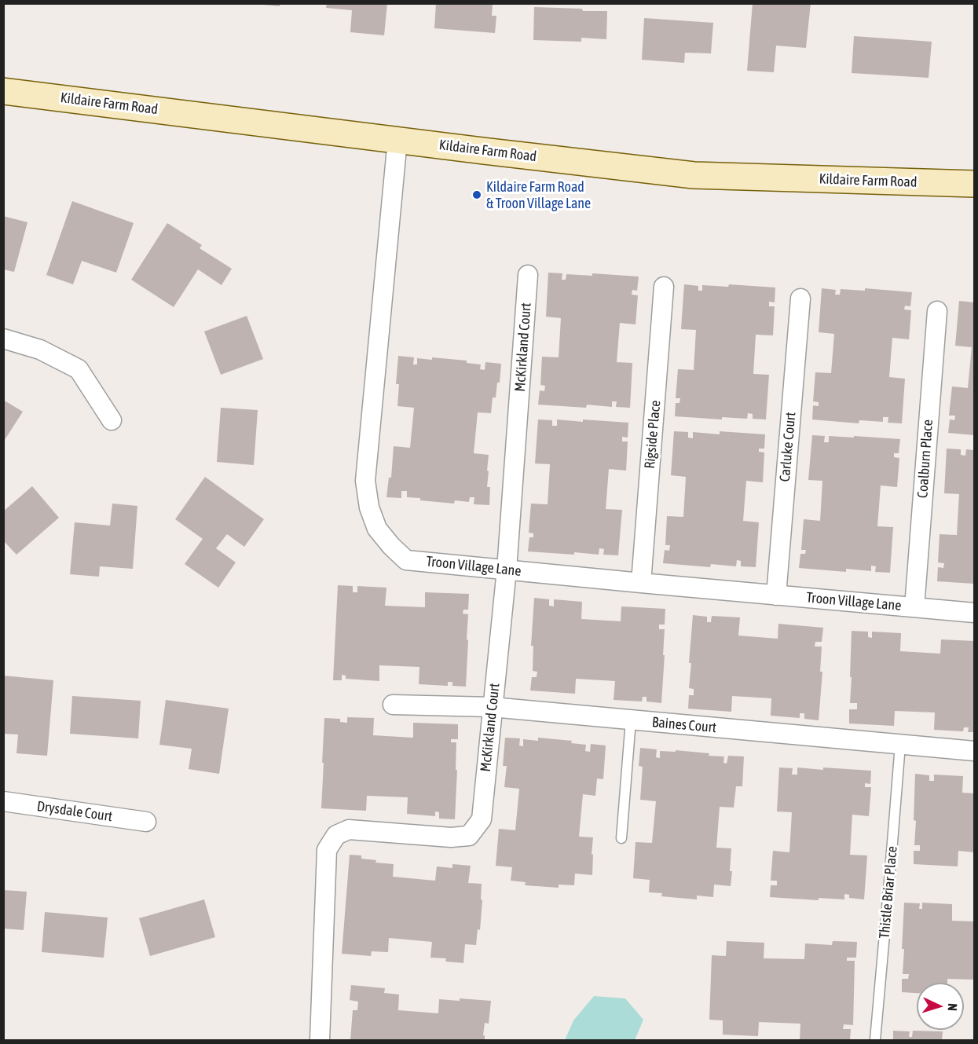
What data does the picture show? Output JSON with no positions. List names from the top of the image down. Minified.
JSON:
{"streets":{"main road":["Kildaire Farm Road"],"street":["McKirkland Court","Rigside Place","Carluke Court","Coalburn Place","Troon Village Lane","Baines Court","Drysdale Court"],"lane":["Thistle Briar Place"]},"crossings":[["Kildaire Farm Road","Troon Village Lane"],["McKirkland Court","Troon Village Lane"],["McKirkland Court","Baines Court"],["Rigside Place","Troon Village Lane"],["Carluke Court","Troon Village Lane"],["Coalburn Place","Troon Village Lane"],["Baines Court","Thistle Briar Place"]],"places":["Kildaire Farm Road & Troon Village Lane"],"north":"right"}
